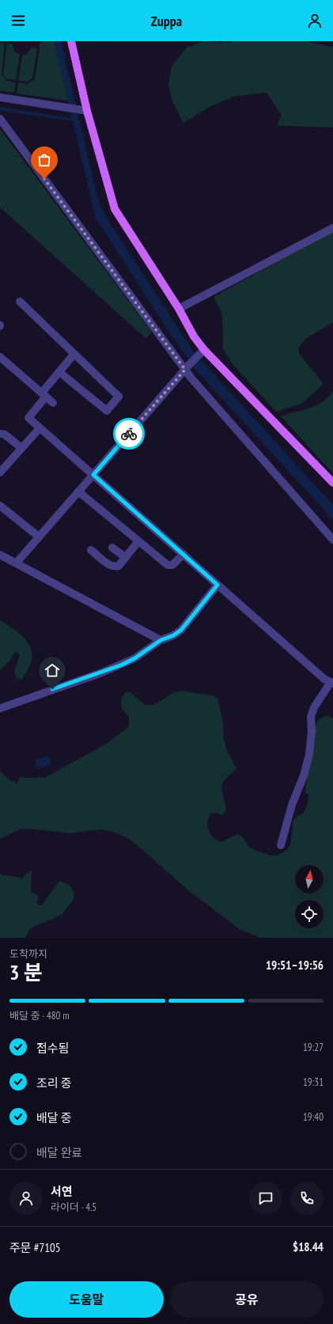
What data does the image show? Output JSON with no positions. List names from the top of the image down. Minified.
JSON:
{"north":"top","page":{"header":"Zuppa","heading":["3 분","도착까지","19:51–19:56"],"panel":["서연","라이더 · 4.5","주문 #7105","$18.44"],"bar":"배달 중 · 480 m","list":[["접수됨","19:27"],["조리 중","19:31"],["배달 중","19:40"],"배달 완료"],"buttons":["도움말","공유"]}}
